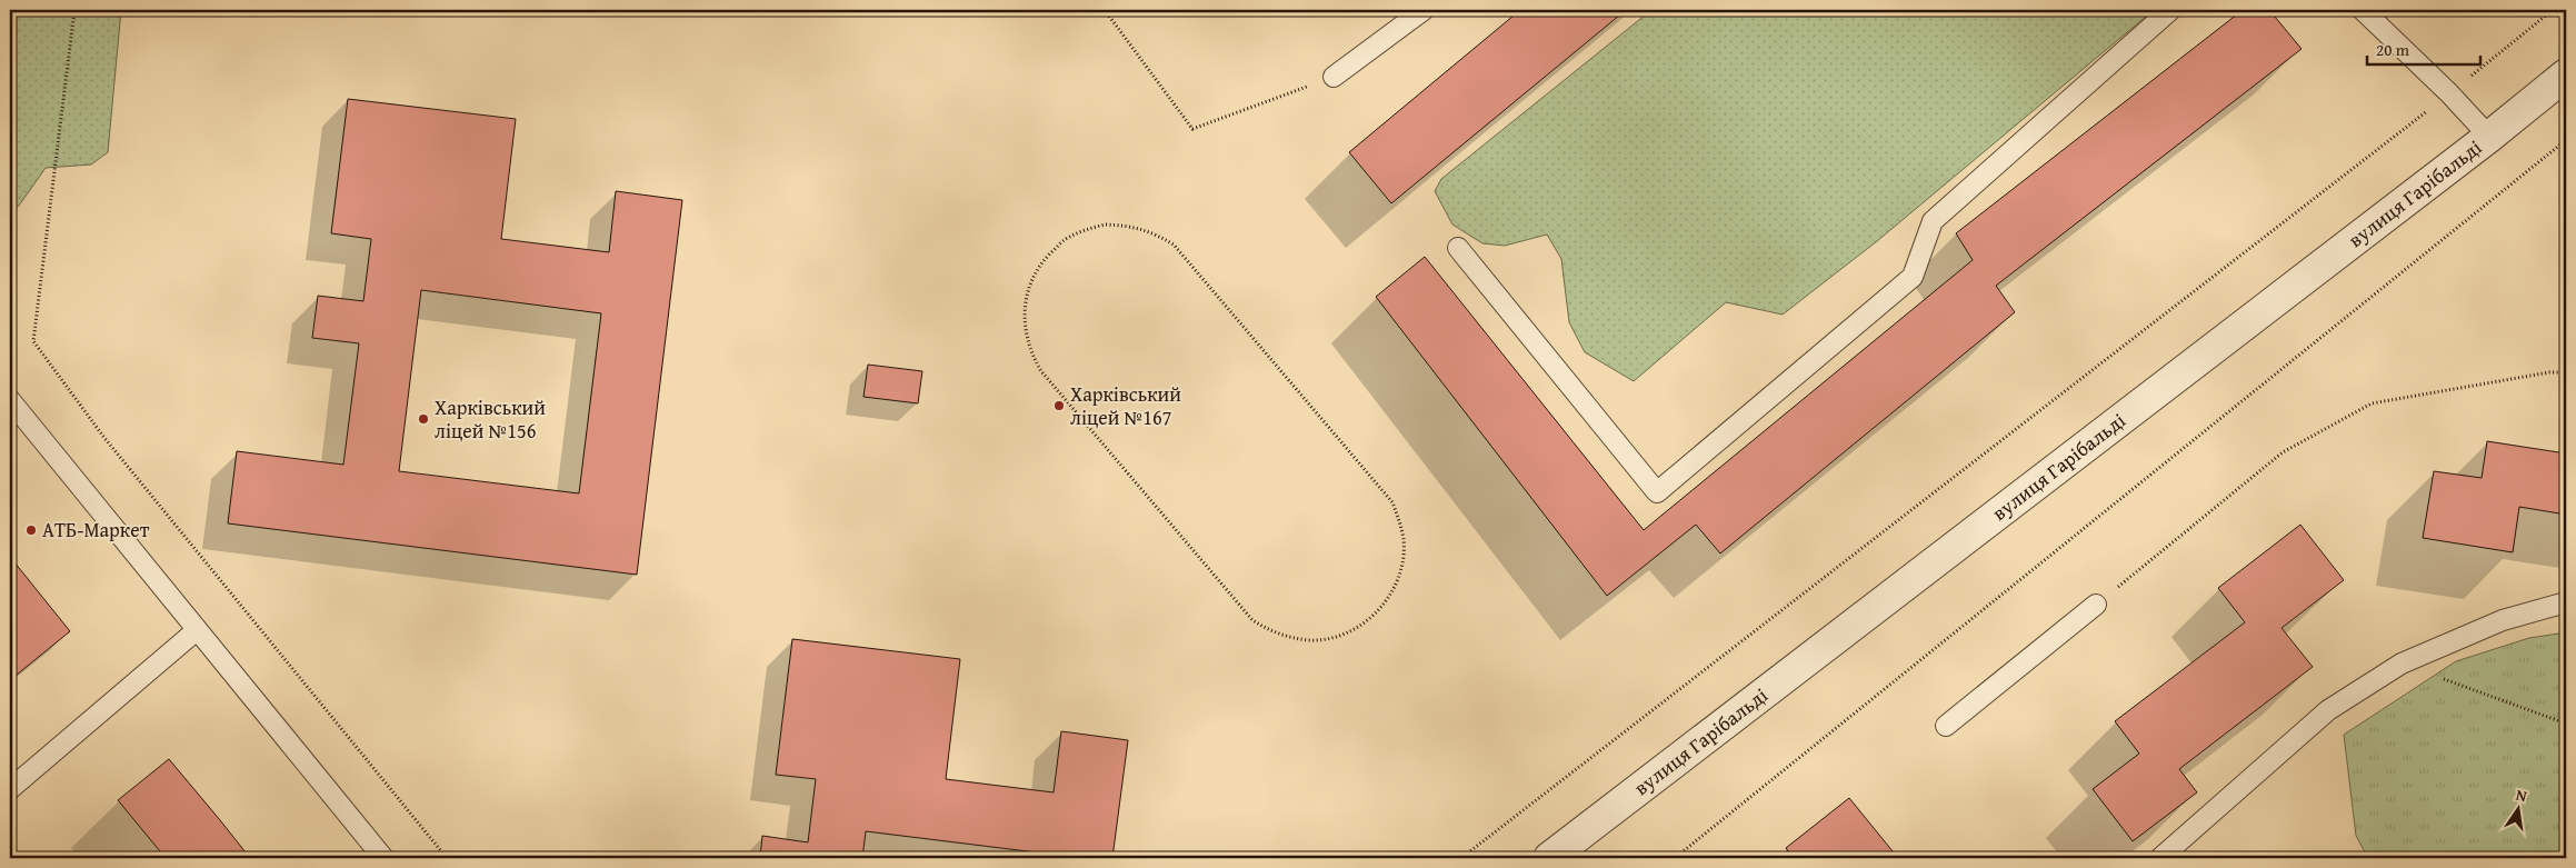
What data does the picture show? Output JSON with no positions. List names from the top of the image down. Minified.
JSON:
{"streets":{"street":["вулиця Гарібальді"]},"places":["Харківський ліцей №167","Харківський ліцей №156","АТБ-Маркет"],"scale_bar":"20 m","north":"top"}
